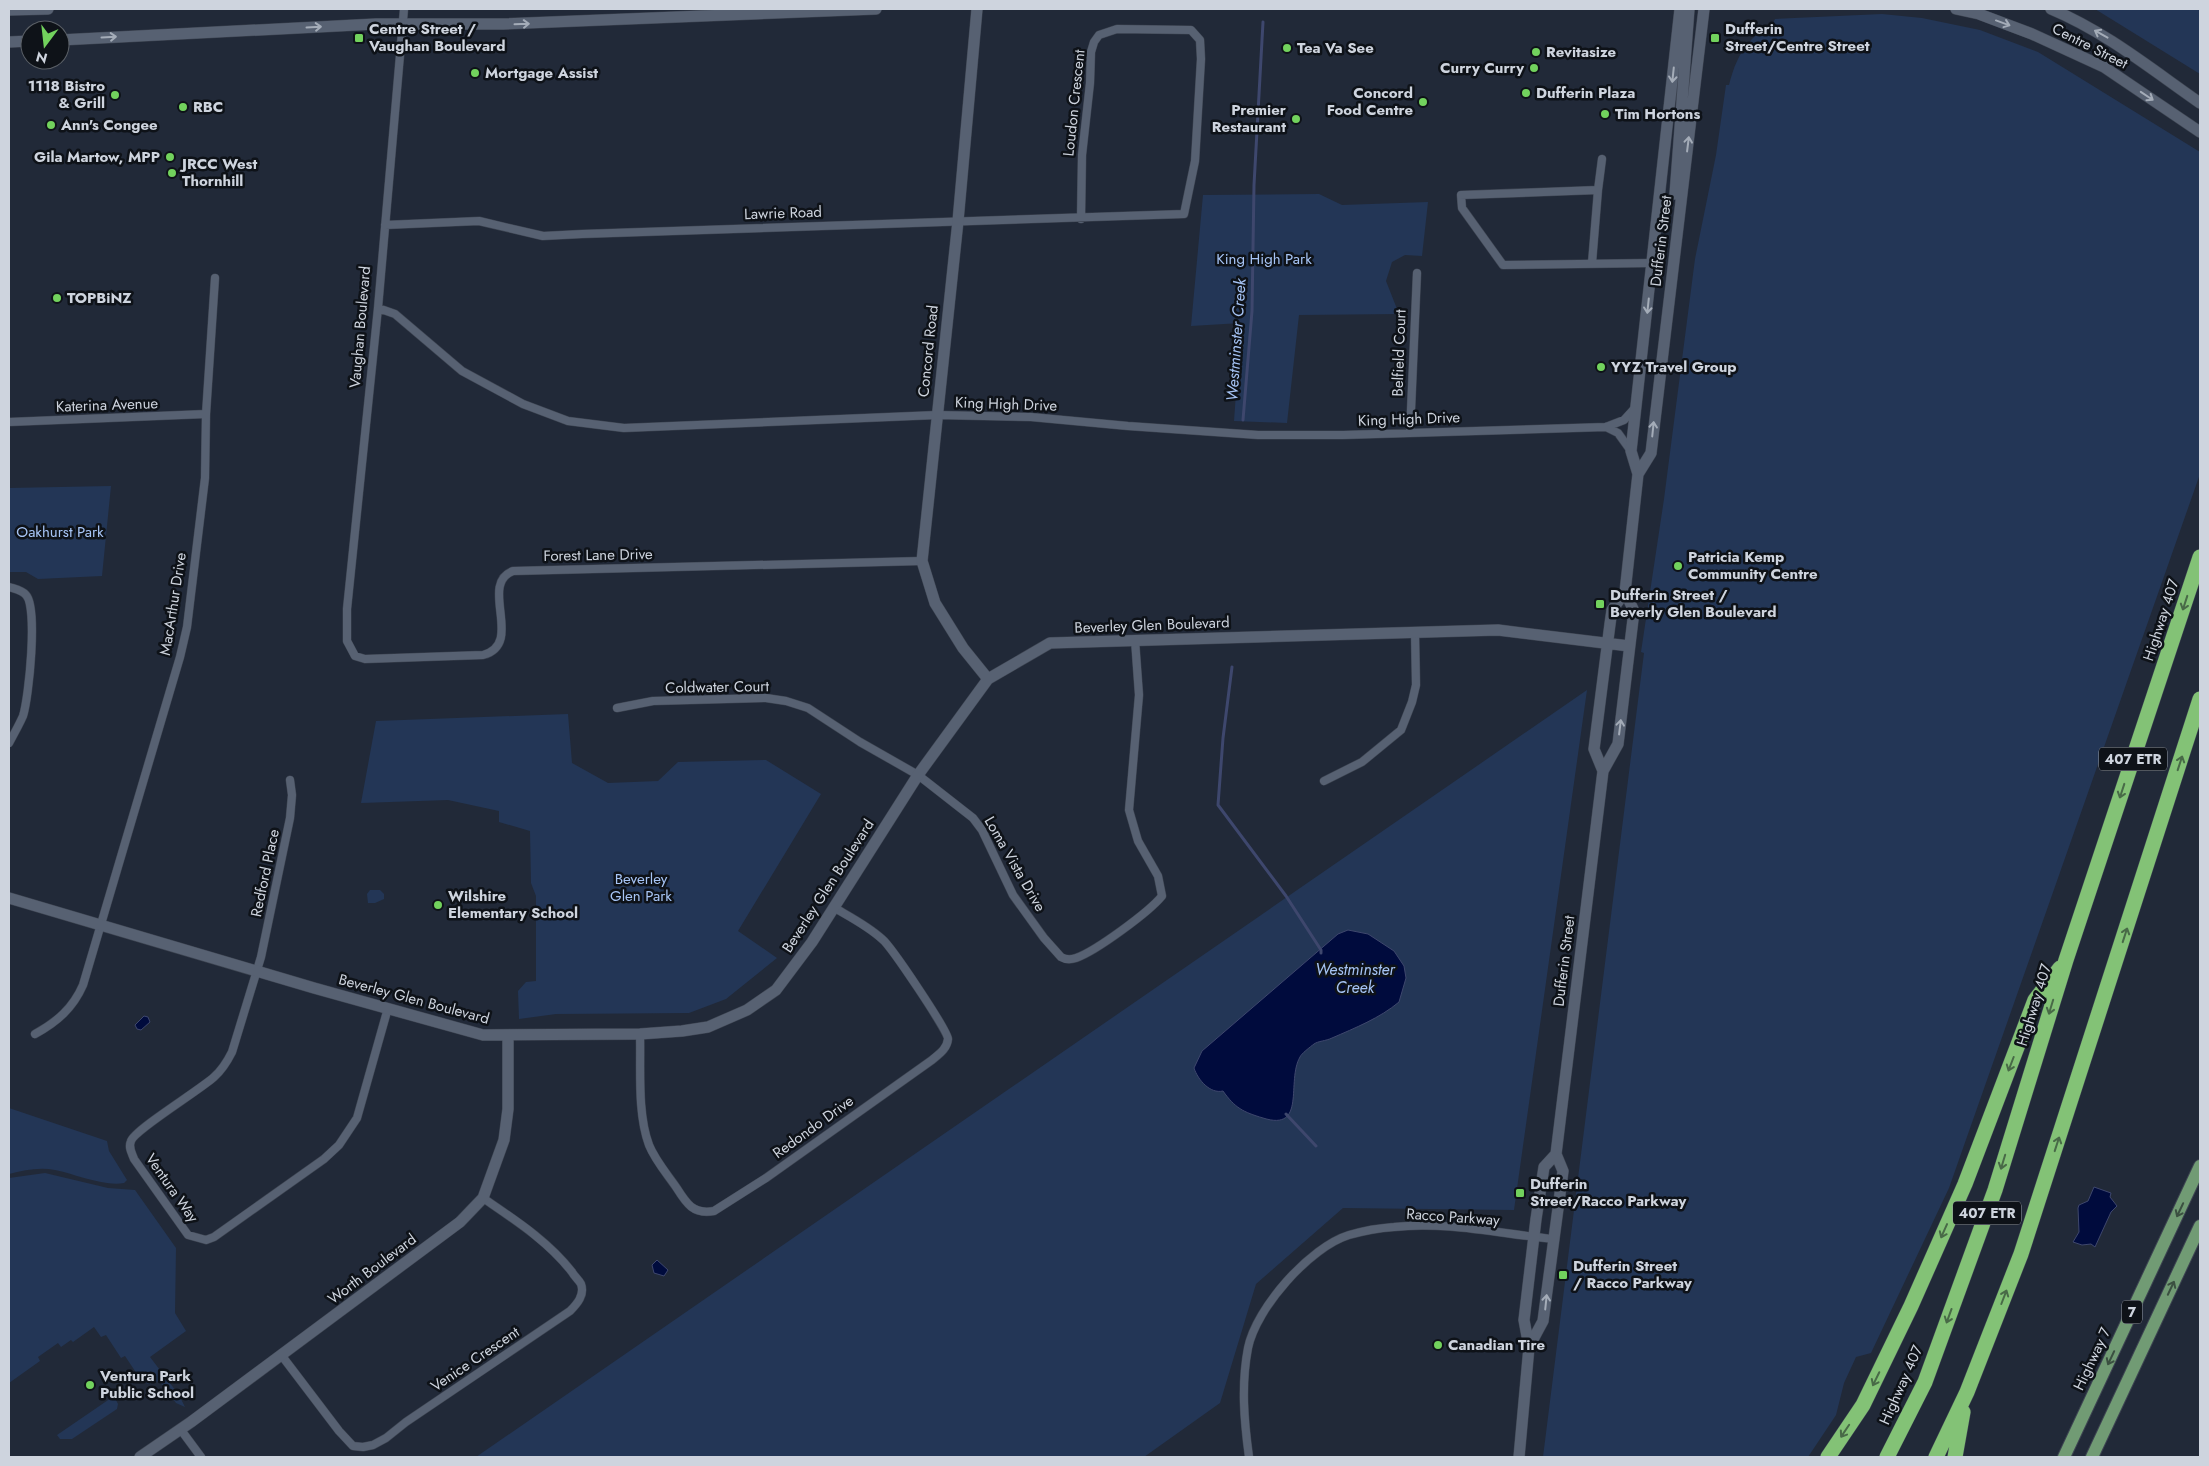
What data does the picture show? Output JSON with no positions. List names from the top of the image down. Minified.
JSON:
{"streets":{"highway":["Highway 407","407 ETR"],"main road":["Centre Street","Dufferin Street","Concord Road","Beverley Glen Boulevard","Worth Boulevard","7","Highway 7"],"street":["Loudon Crescent","Lawrie Road","Vaughan Boulevard","Belfield Court","King High Drive","Katerina Avenue","Forest Lane Drive","MacArthur Drive","Coldwater Court","Loma Vista Drive","Redford Place","Redondo Drive","Ventura Way","Racco Parkway","Venice Crescent"]},"crossings":[["Loudon Crescent","Lawrie Road"],["Lawrie Road","Vaughan Boulevard"],["Lawrie Road","Concord Road"],["Dufferin Street","King High Drive"],["Dufferin Street","Beverley Glen Boulevard"],["Dufferin Street","Racco Parkway"],["Vaughan Boulevard","King High Drive"],["Vaughan Boulevard","Forest Lane Drive"],["Concord Road","King High Drive"],["Concord Road","Forest Lane Drive"],["Concord Road","Beverley Glen Boulevard"],["Belfield Court","King High Drive"],["Katerina Avenue","MacArthur Drive"],["MacArthur Drive","Beverley Glen Boulevard"],["Beverley Glen Boulevard","Coldwater Court"],["Beverley Glen Boulevard","Loma Vista Drive"],["Beverley Glen Boulevard","Redford Place"],["Beverley Glen Boulevard","Redondo Drive"],["Beverley Glen Boulevard","Ventura Way"],["Beverley Glen Boulevard","Worth Boulevard"],["Coldwater Court","Loma Vista Drive"],["Redford Place","Ventura Way"],["Worth Boulevard","Venice Crescent"]],"water":["Westminster Creek"],"parks":["King High Park","Oakhurst Park","Beverley Glen Park"],"places":{"transit":["Centre Street / Vaughan Boulevard","Dufferin Street/Centre Street","Dufferin Street / Beverly Glen Boulevard","Dufferin Street/Racco Parkway","Dufferin Street / Racco Parkway"],"other":["Tea Va See","Revitasize","Curry Curry","Mortgage Assist","Dufferin Plaza","1118 Bistro & Grill","Concord Food Centre","RBC","Tim Hortons","Premier Restaurant","Ann's Congee","Gila Martow, MPP","JRCC West Thornhill","TOPBiNZ","YYZ Travel Group","Patricia Kemp Community Centre","Wilshire Elementary School","Canadian Tire","Ventura Park Public School"]},"north":"bottom"}
